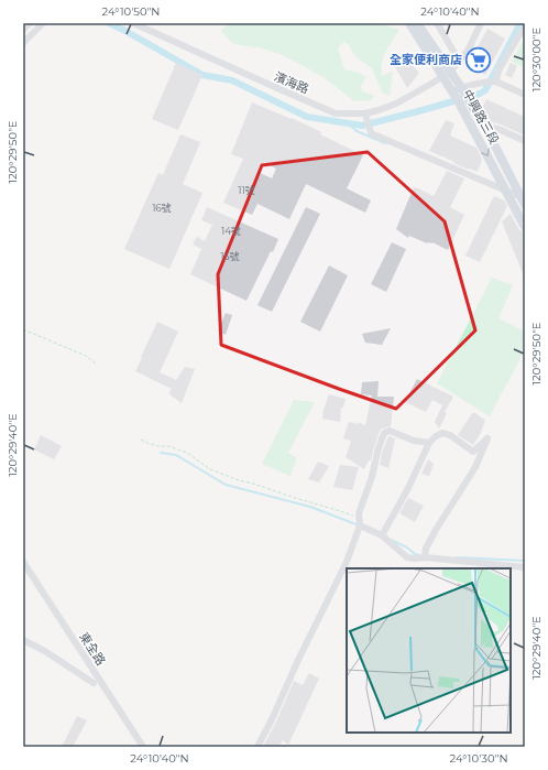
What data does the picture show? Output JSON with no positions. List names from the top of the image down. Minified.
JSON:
{"streets":{"main road":["中興路三段"],"street":["濱海路","東全路"]},"crossings":[["濱海路","中興路三段"]],"places":{"supermarket":["全家便利商店"]},"house_numbers":["11號","16號","14號","15號"],"coordinates":["24°10'50\"N","24°10'40\"N","120°30'00\"E","120°29'50\"E","120°29'40\"E","24°10'30\"N"]}
